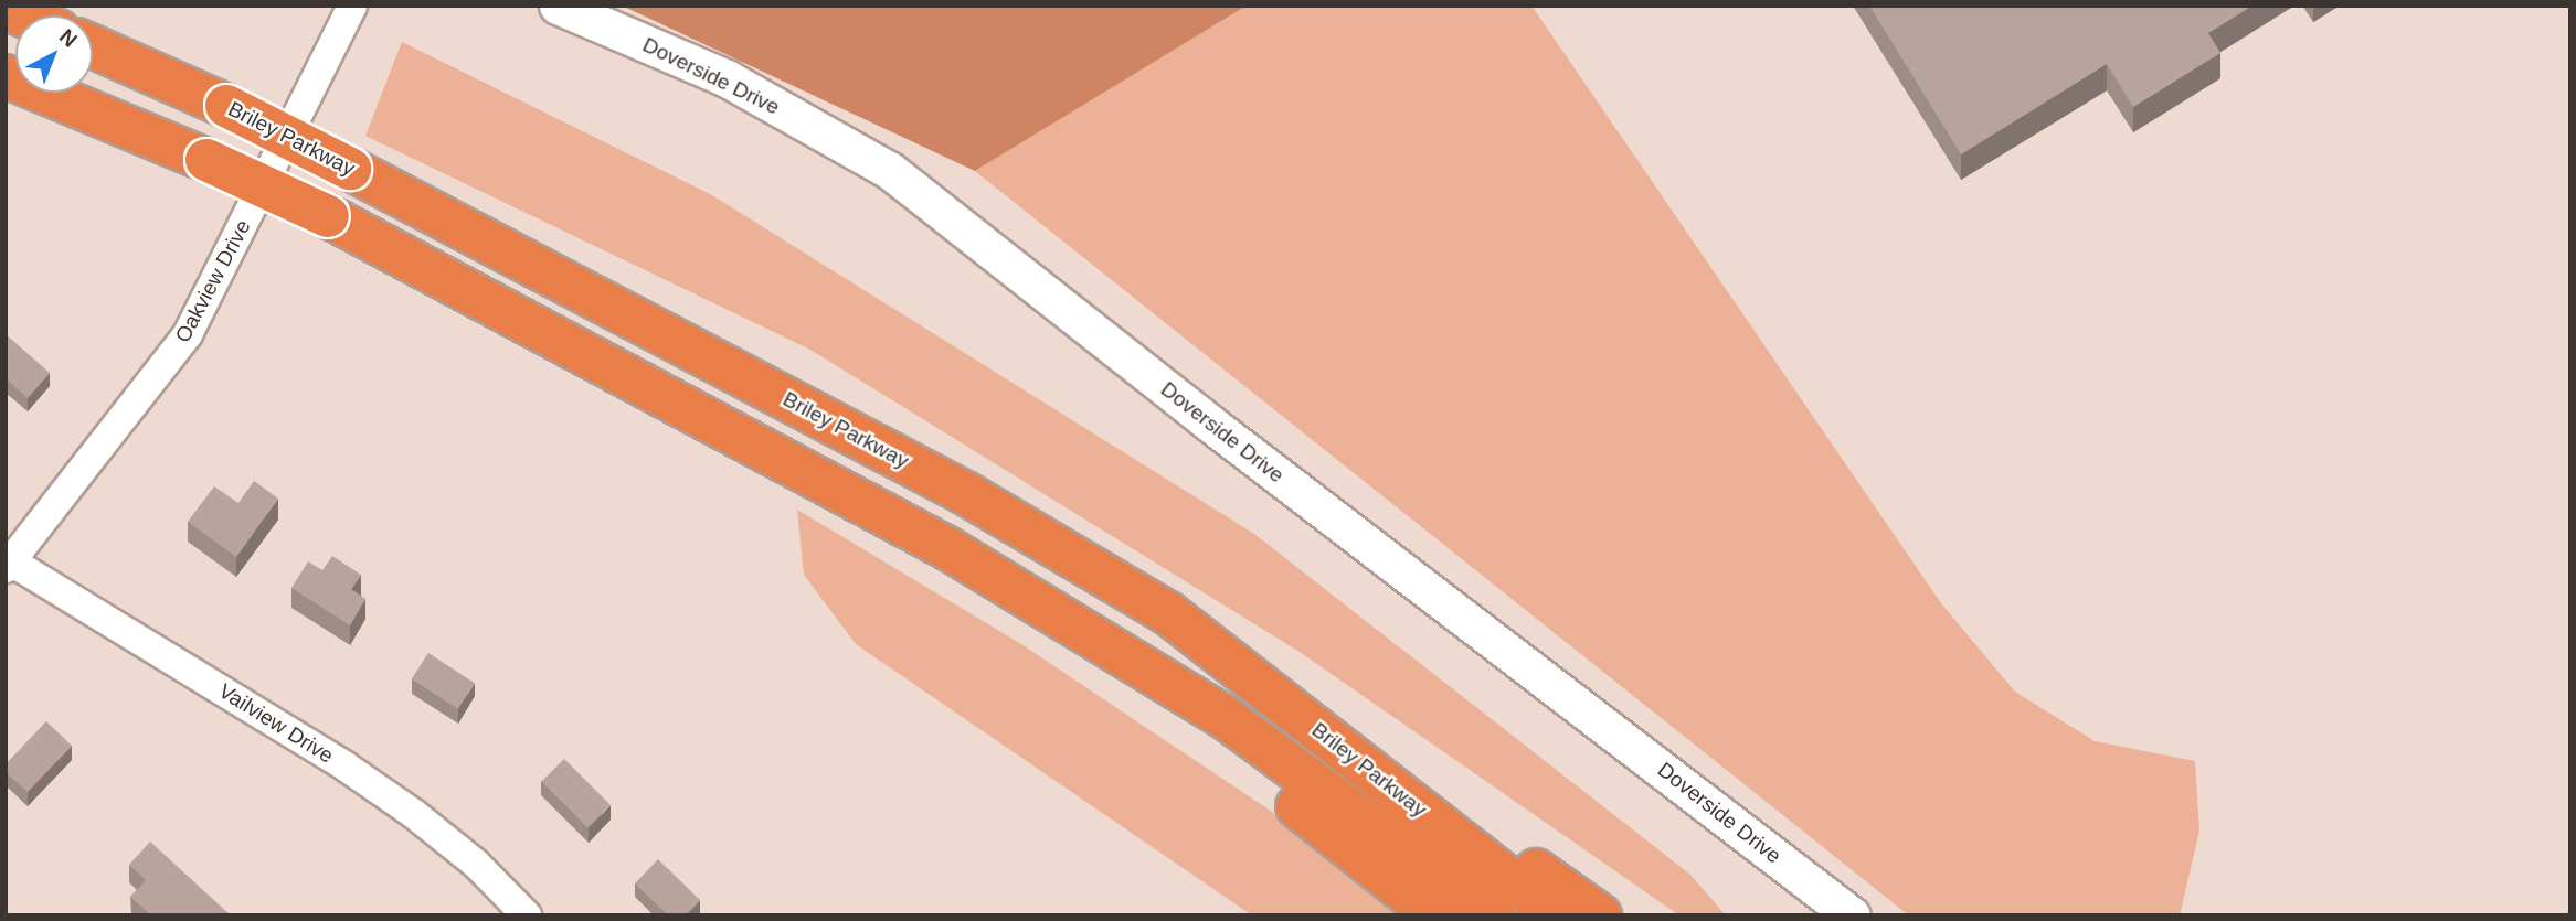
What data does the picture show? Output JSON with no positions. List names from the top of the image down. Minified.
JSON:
{"streets":{"highway":["Briley Parkway"],"street":["Doverside Drive","Oakview Drive","Vailview Drive"]},"crossings":[["Oakview Drive","Vailview Drive"]],"north":"top right"}
